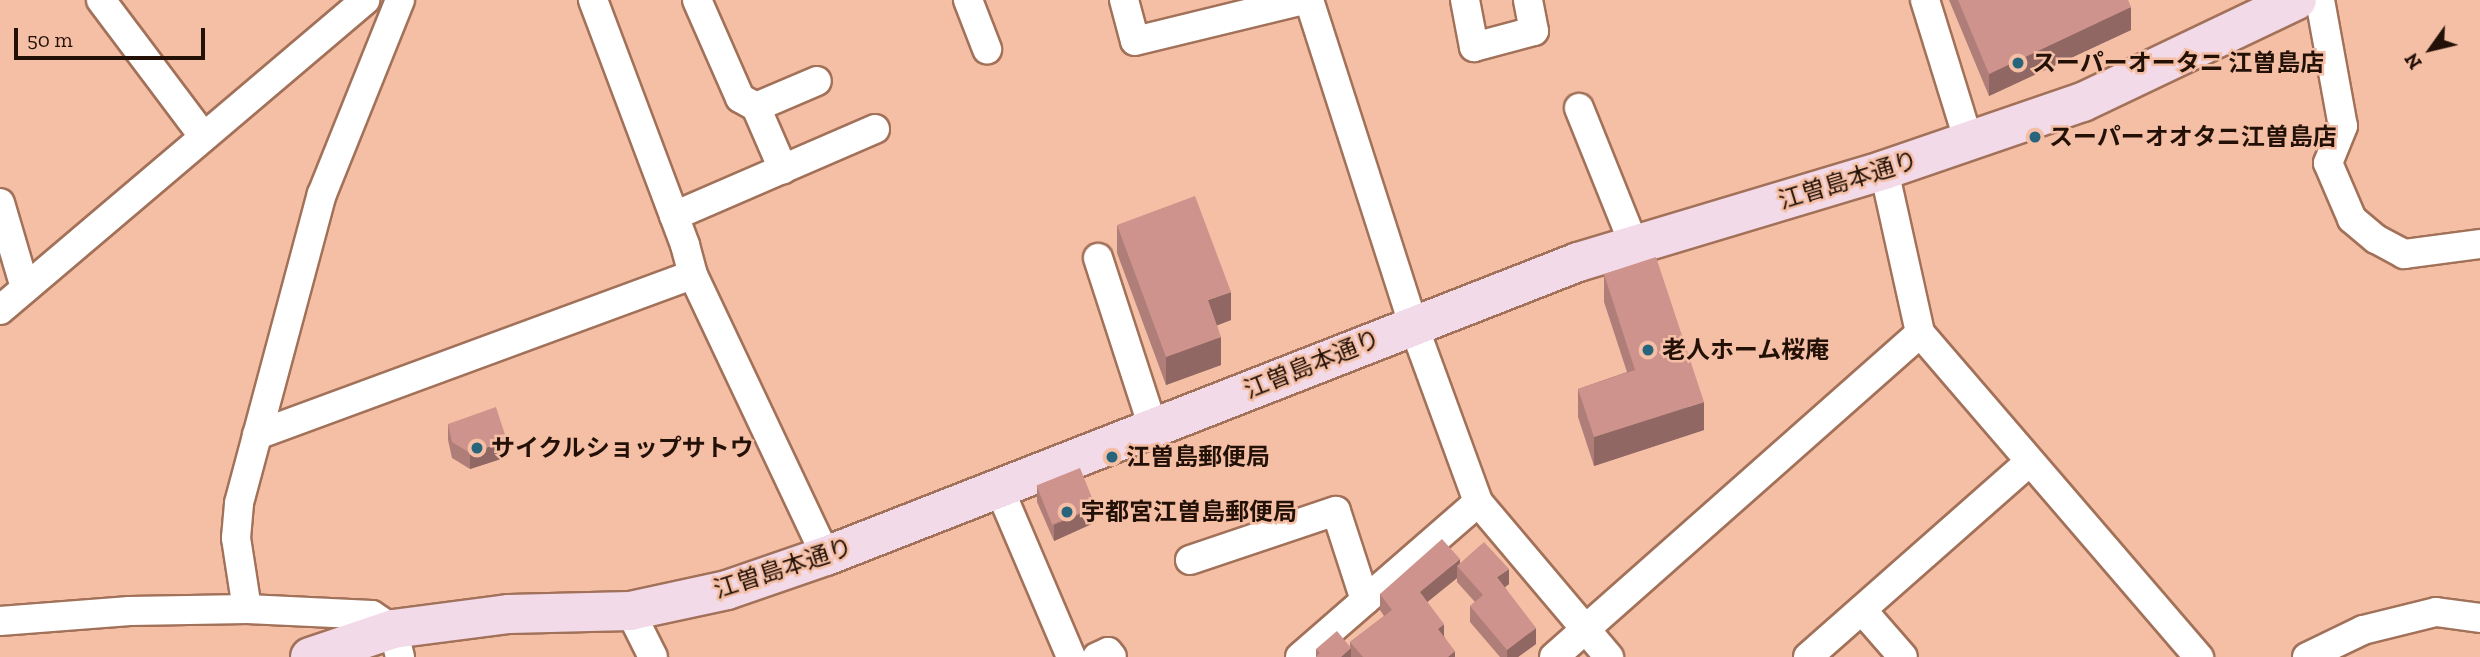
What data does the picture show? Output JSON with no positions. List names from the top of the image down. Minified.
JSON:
{"streets":{"street":["江曽島本通り"]},"places":["スーパーオータニ 江曽島店","スーパーオオタニ江曽島店","老人ホーム桜庵","サイクルショップサトウ","江曽島郵便局","宇都宮江曽島郵便局"],"scale_bar":"50 m","north":"bottom left"}
